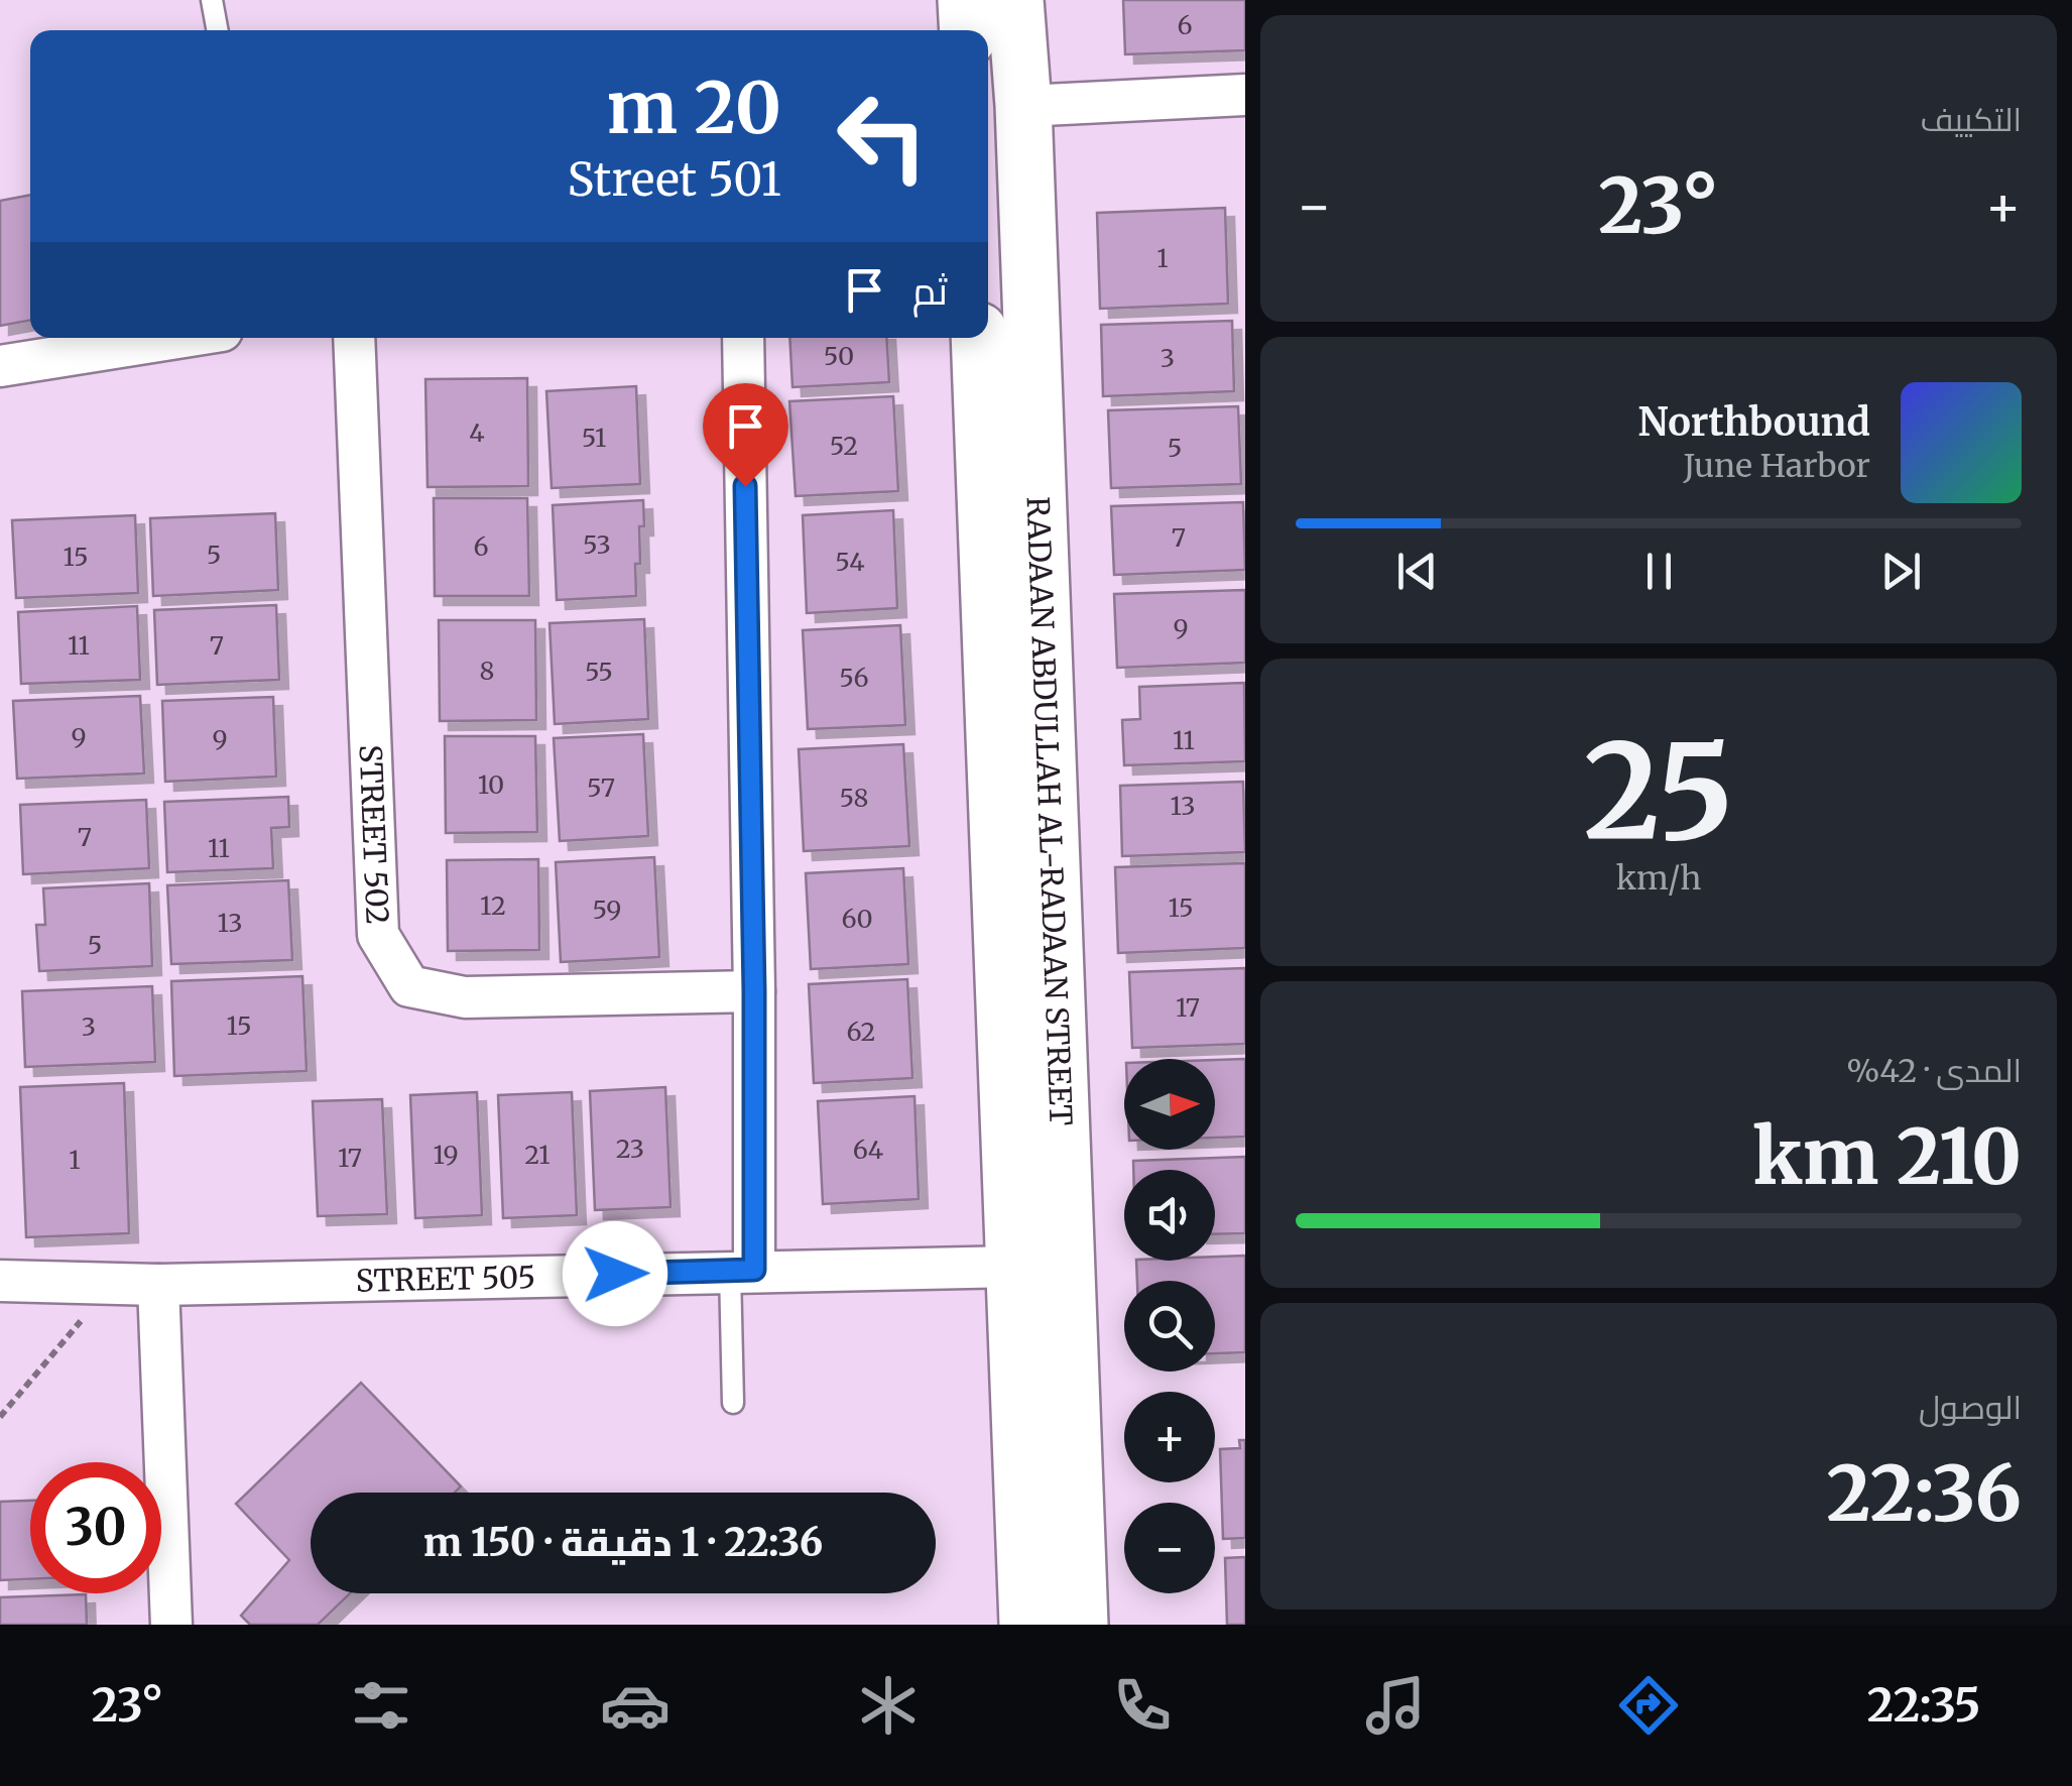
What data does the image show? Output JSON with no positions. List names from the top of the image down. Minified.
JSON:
{"streets":{"street":["RADAAN ABDULLAH AL-RADAAN STREET","STREET 502","STREET 505"]},"crossings":[["RADAAN ABDULLAH AL-RADAAN STREET","STREET 505"]],"house_numbers":["6","1","50","3","4","51","52","5","7","53","6","5","15","54","9","11","7","8","55","56","9","9","11","10","57","58","13","7","11","12","15","59","60","13","5","17","15","3","62","23","64","19","21","17","1"],"north":"right","page":{"tile":["التكييف",["25","km/h"],["المدى · 42%","210 km"],["الوصول","22:36"]],"turn":["20 m","Street 501"],"heat":["−","23°","+"],"then":"ثم","song":["Northbound","June Harbor"],"map_buttons":["+","−"],"limit":"30","trip":"22:36 · 1 دقيقة · 150 m","tabs":["22:35","23°"]}}
